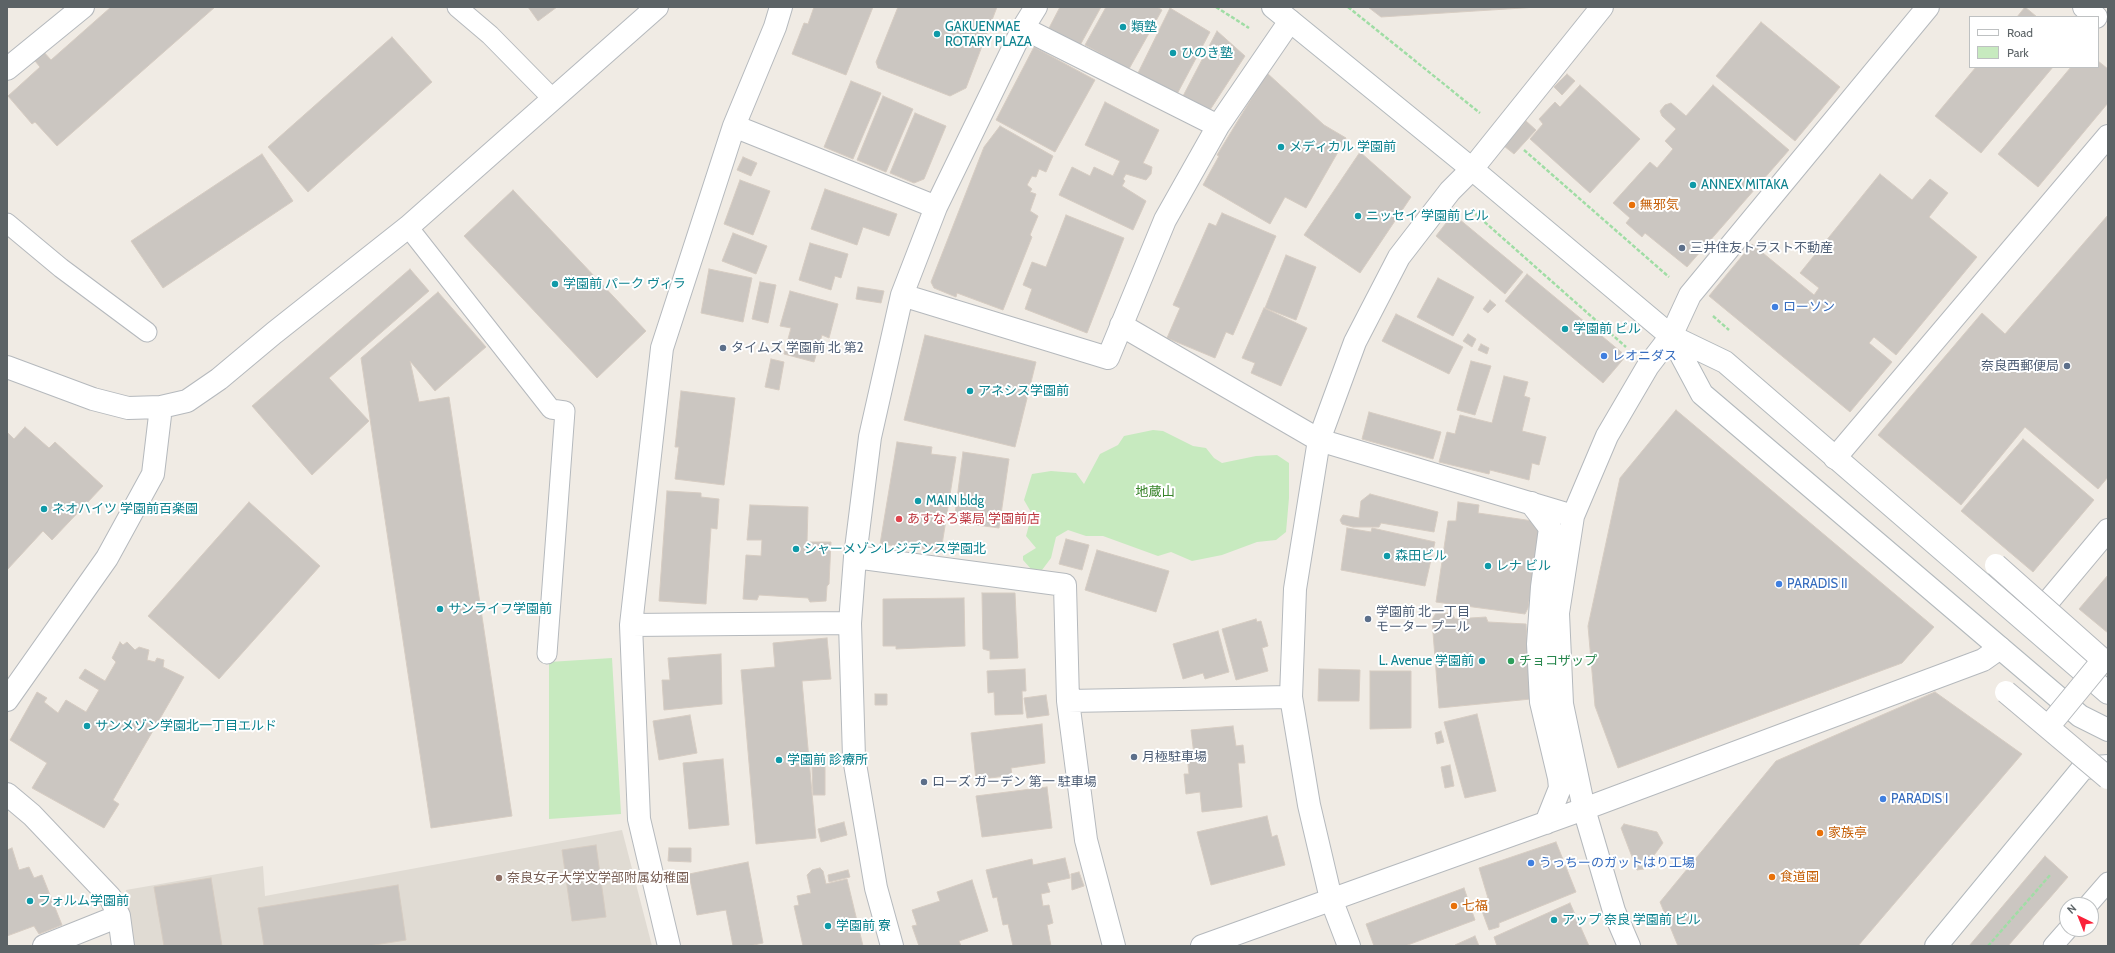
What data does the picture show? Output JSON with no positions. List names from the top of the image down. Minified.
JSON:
{"parks":["地蔵山"],"places":["類塾","GAKUENMAE ROTARY PLAZA","ひのき塾","メディカル 学園前","ANNEX MITAKA","無邪気","ニッセイ 学園前 ビル","三井住友トラスト不動産","学園前 パーク ヴィラ","ローソン","学園前 ビル","タイムズ 学園前 北 第2","レオニダス","奈良西郵便局","アネシス学園前","MAIN bldg","ネオハイツ 学園前百楽園","あすなろ薬局 学園前店","シャーメゾンレジデンス学園北","森田ビル","レナ ビル","PARADIS II","サンライフ学園前","学園前 北一丁目 モーター プール","L. Avenue 学園前","チョコザップ","サンメゾン学園北一丁目エルド","月極駐車場","学園前 診療所","ローズ ガーデン 第一 駐車場","PARADIS I","家族亭","うっちーのガットはり工場","食道園","奈良女子大学文学部附属幼稚園","フォルム学園前","七福","アップ 奈良 学園前 ビル","学園前 寮"],"legend":["Road","Park"],"north":"top left"}
